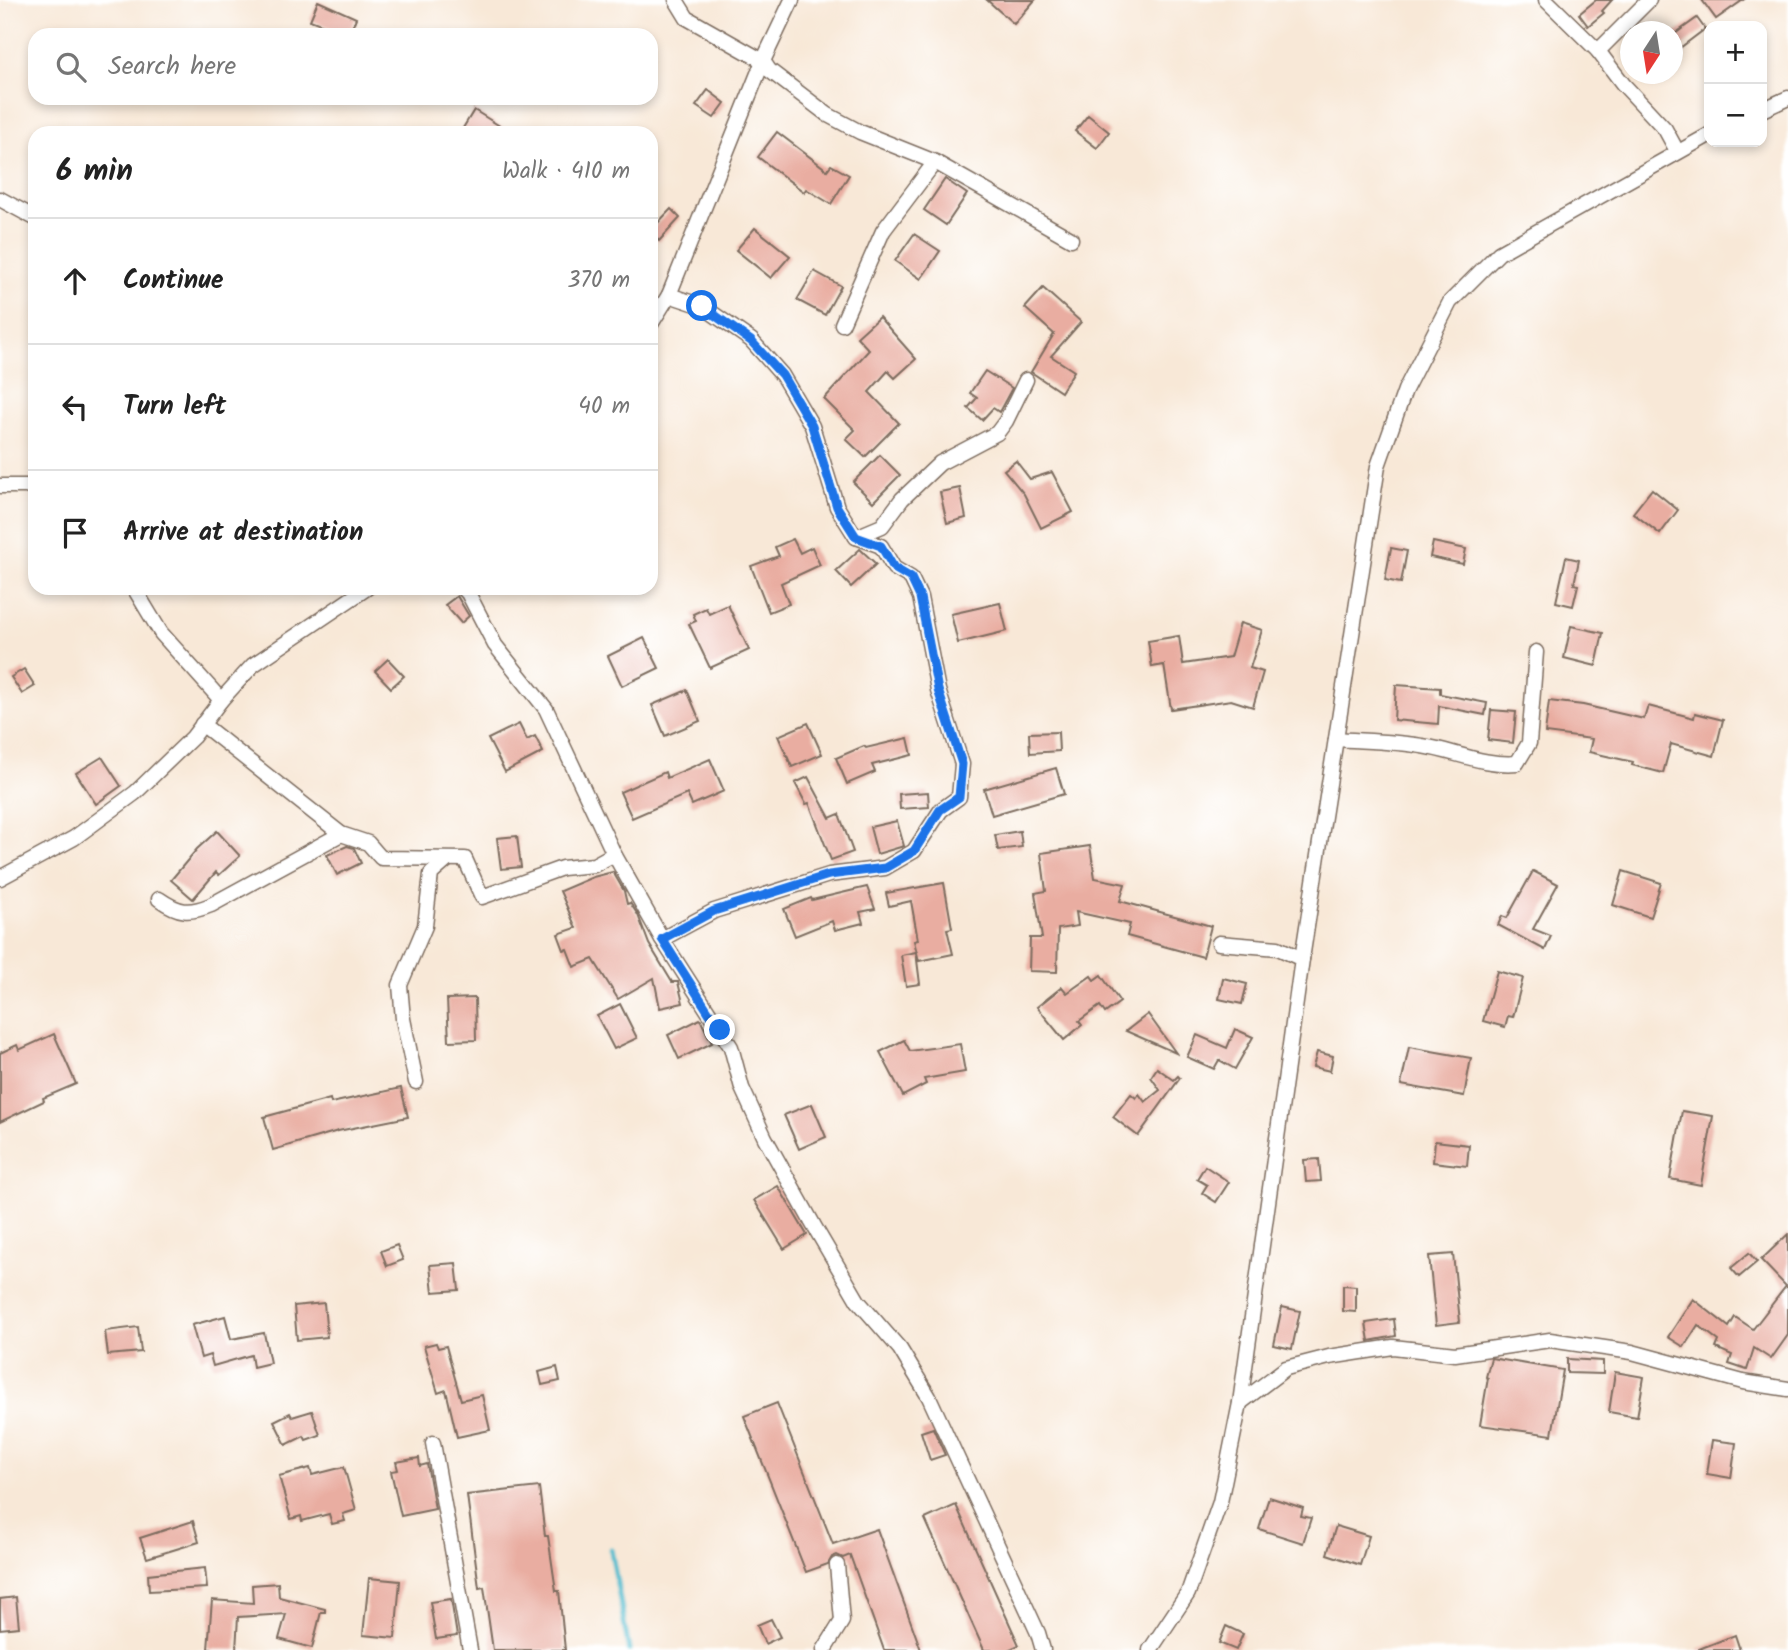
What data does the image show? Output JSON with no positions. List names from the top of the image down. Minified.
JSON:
{"north":"bottom","page":{"map_buttons":["+","−"],"search":"Search here","heading":["6 min","Walk · 410 m"],"list":[["Continue","370 m"],["Turn left","40 m"],"Arrive at destination"]}}
